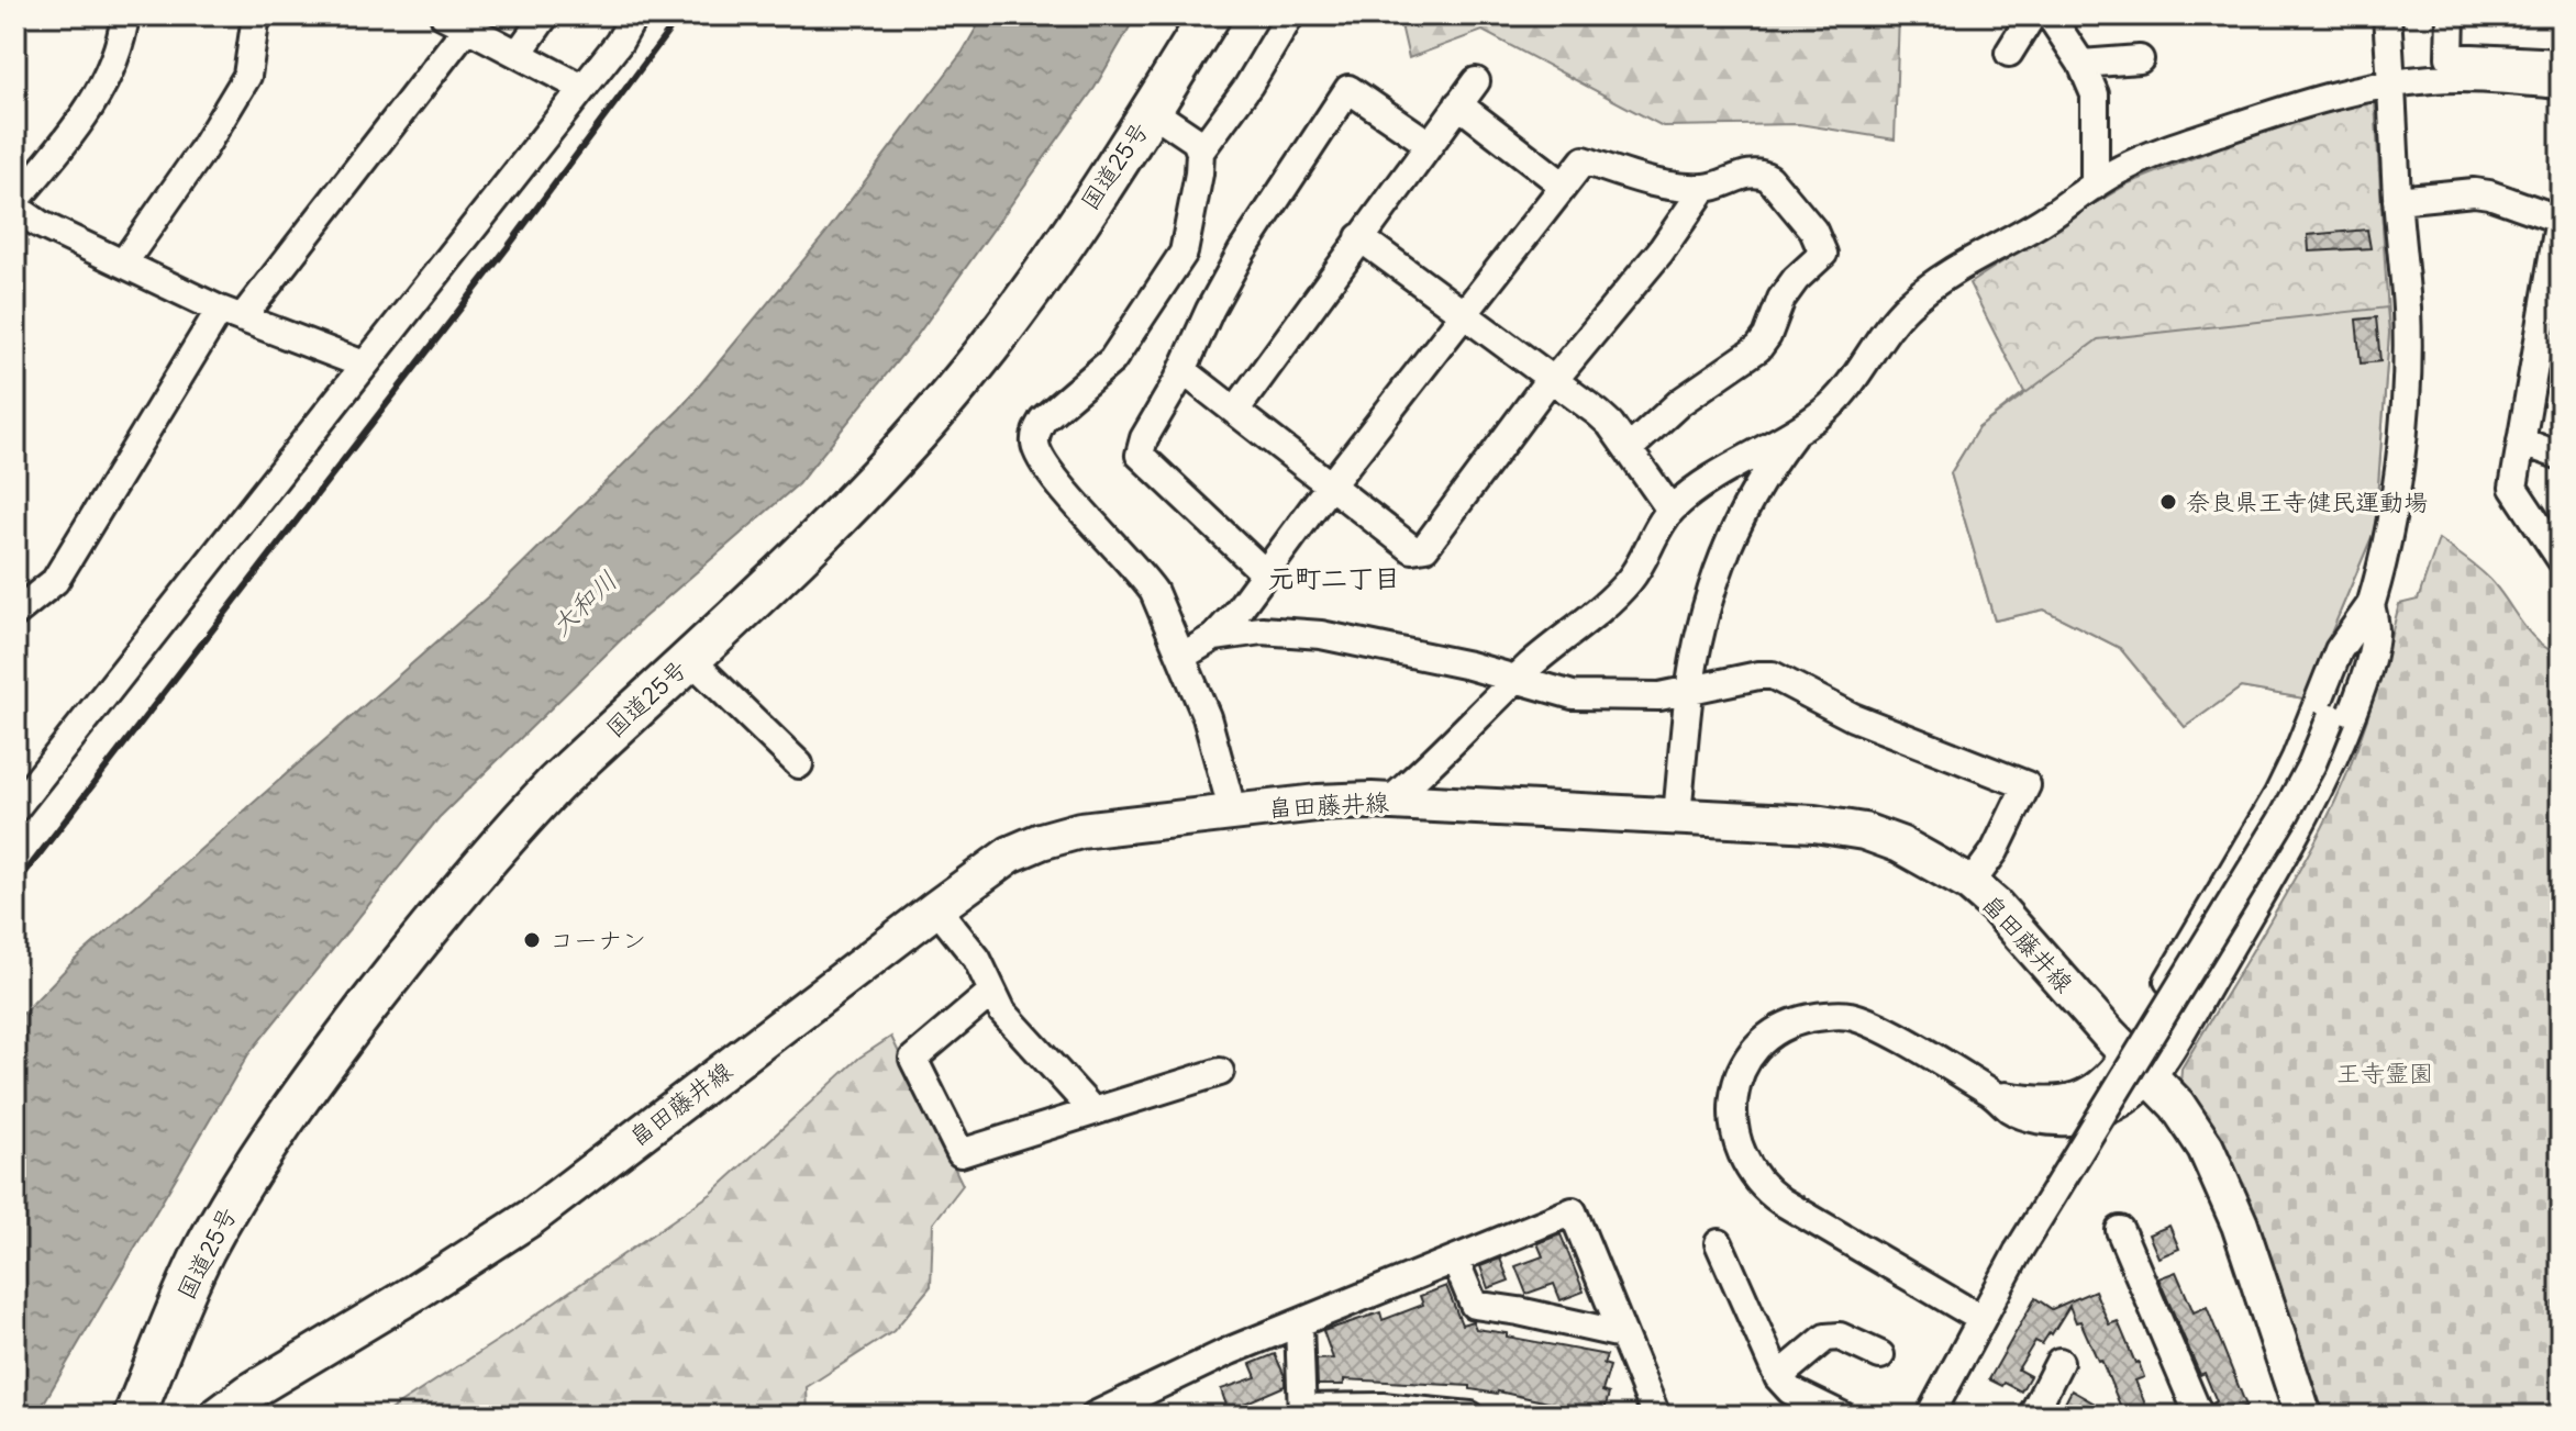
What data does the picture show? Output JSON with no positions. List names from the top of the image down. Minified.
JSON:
{"streets":{"highway":["国道25号"],"main road":["畠田藤井線"]},"districts":["元町二丁目"],"water":["大和川"],"parks":["王寺霊園"],"places":["奈良県王寺健民運動場","コーナン"]}
